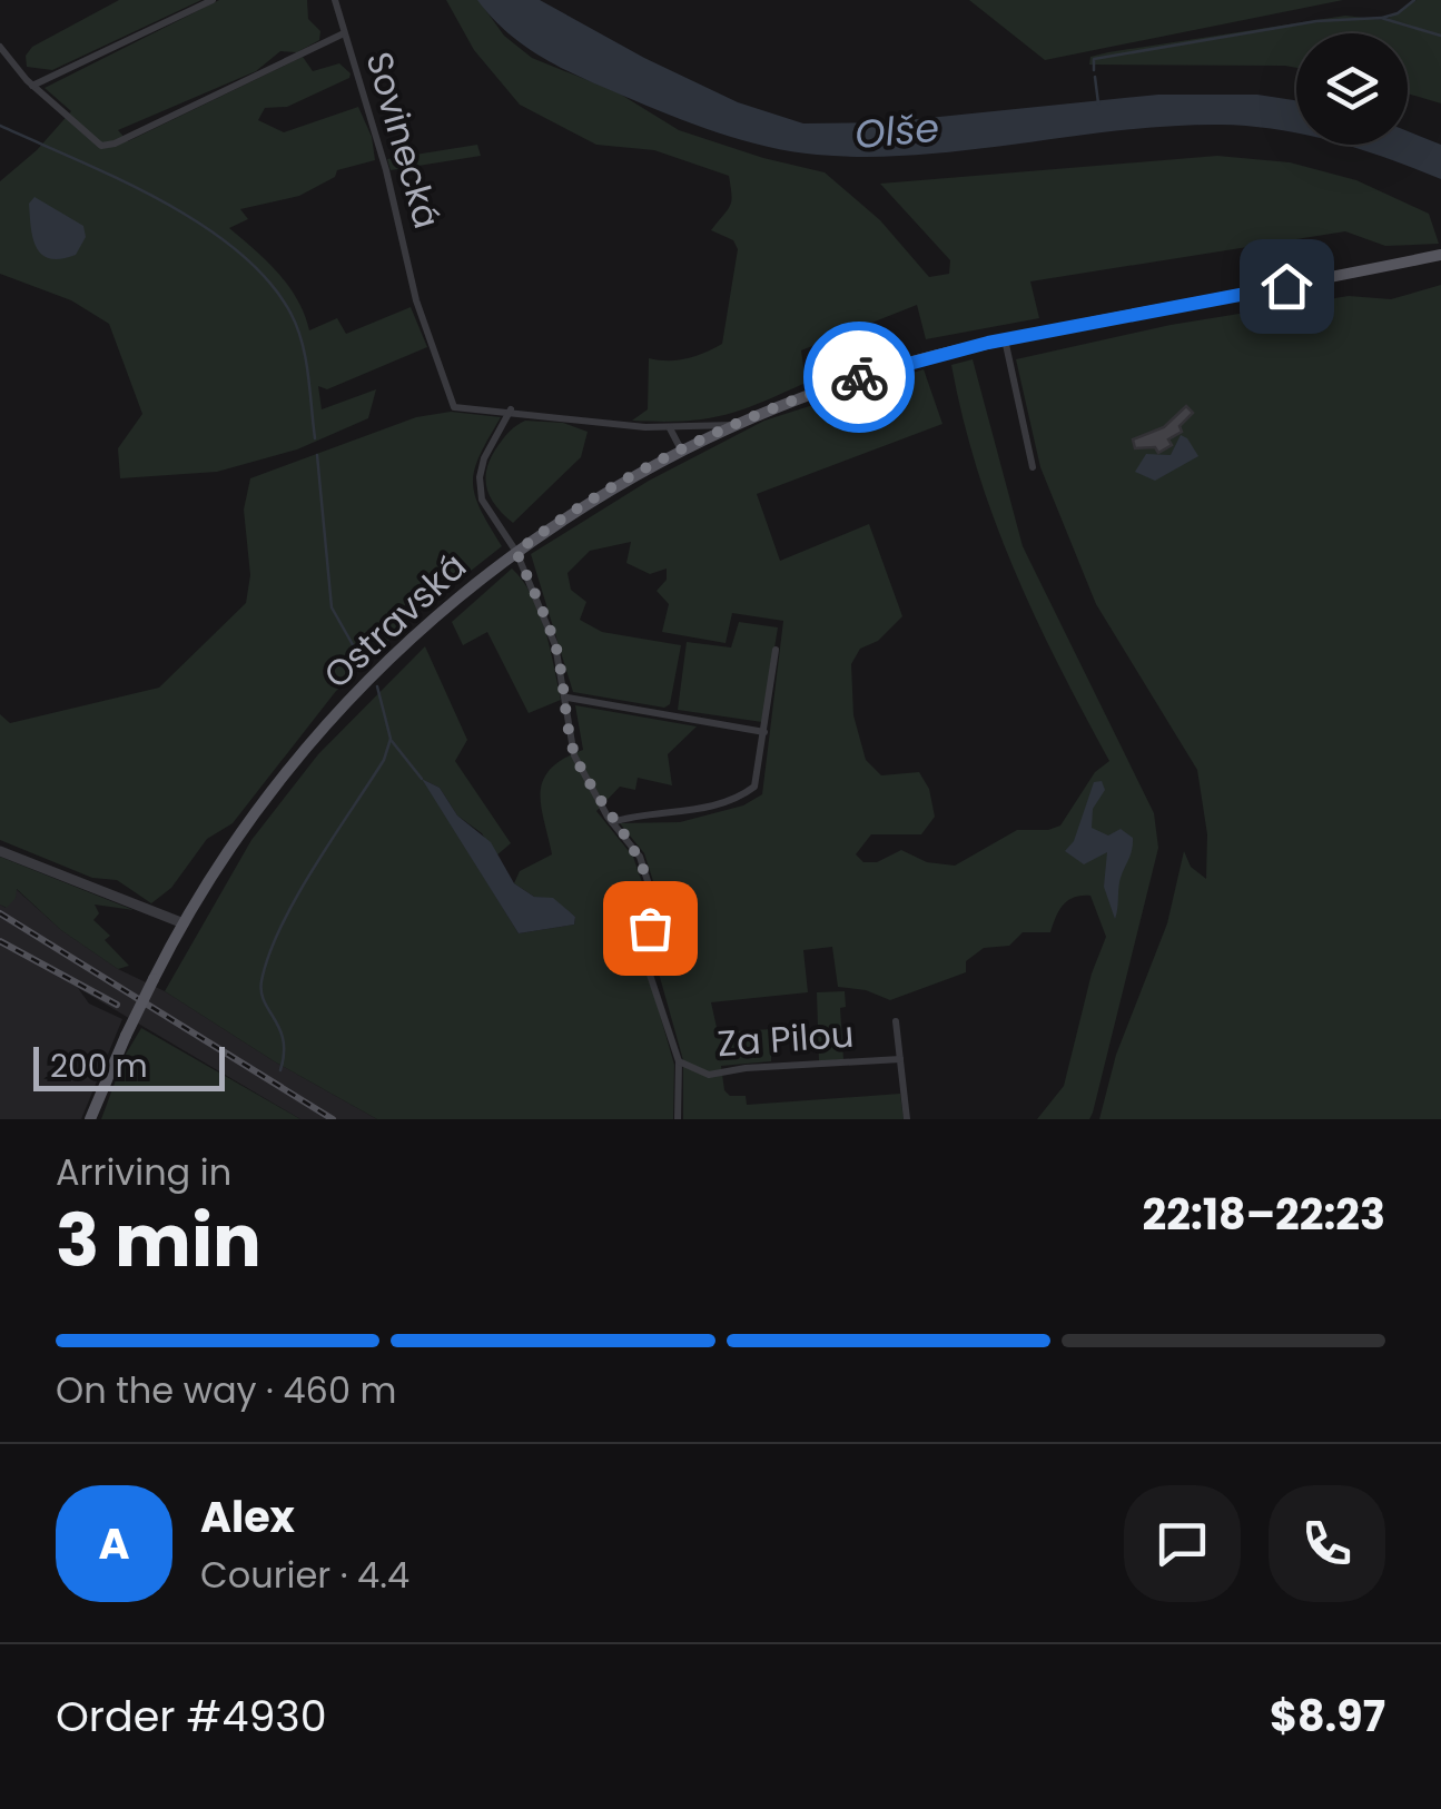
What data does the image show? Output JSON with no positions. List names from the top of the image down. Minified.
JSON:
{"streets":{"main road":["Ostravská"],"street":["Sovinecká","Za Pilou"]},"crossings":[["Sovinecká","Ostravská"],["Ostravská","Za Pilou"]],"water":["Olše"],"scale_bar":"200 m","page":{"scale":"200 m","heading":["3 min","Arriving in","22:18–22:23"],"panel":["Alex","Courier · 4.4","Order #4930","$8.97"],"bar":"On the way · 460 m","round":"A"}}
